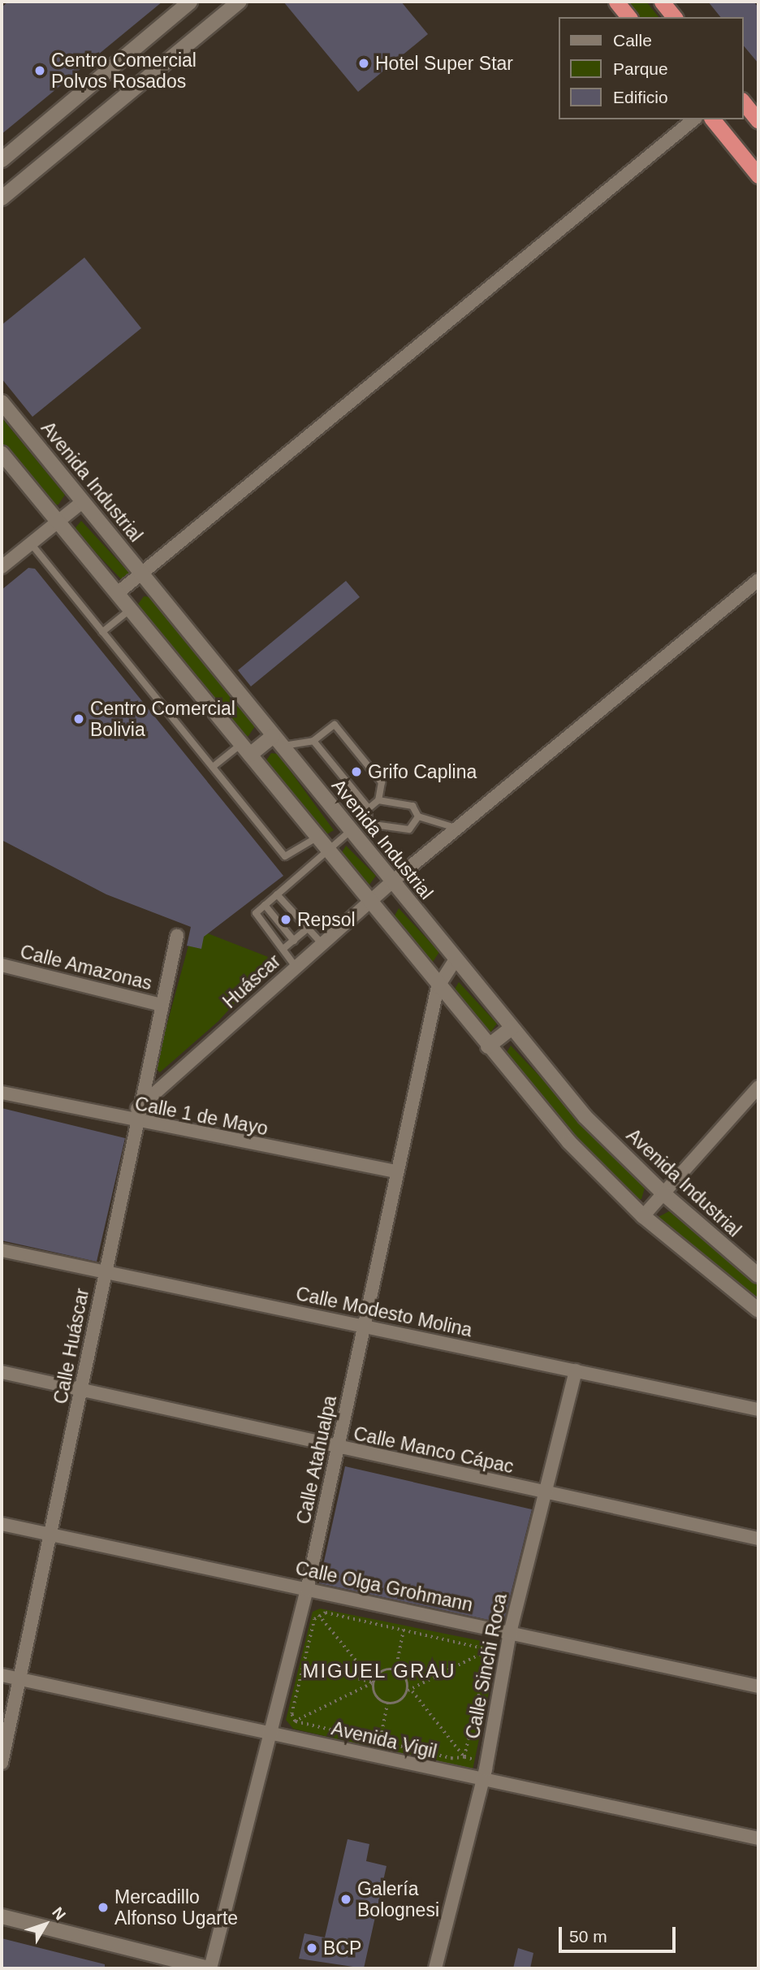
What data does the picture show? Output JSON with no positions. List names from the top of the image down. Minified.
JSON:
{"streets":{"main road":["Avenida Industrial"],"street":["Calle Amazonas","Huáscar","Calle 1 de Mayo","Calle Modesto Molina","Calle Huáscar","Calle Manco Cápac","Calle Atahualpa","Calle Olga Grohmann","Calle Sinchi Roca","Avenida Vigil"]},"crossings":[["Avenida Industrial","Huáscar"],["Avenida Industrial","Calle Atahualpa"],["Calle Amazonas","Calle Huáscar"],["Huáscar","Calle Huáscar"],["Calle 1 de Mayo","Calle Huáscar"],["Calle 1 de Mayo","Calle Atahualpa"],["Calle Modesto Molina","Calle Huáscar"],["Calle Modesto Molina","Calle Atahualpa"],["Calle Modesto Molina","Calle Sinchi Roca"],["Calle Huáscar","Calle Manco Cápac"],["Calle Huáscar","Calle Olga Grohmann"],["Calle Huáscar","Avenida Vigil"],["Calle Manco Cápac","Calle Atahualpa"],["Calle Manco Cápac","Calle Sinchi Roca"],["Calle Atahualpa","Calle Olga Grohmann"],["Calle Atahualpa","Avenida Vigil"],["Calle Olga Grohmann","Calle Sinchi Roca"],["Calle Sinchi Roca","Avenida Vigil"]],"districts":["MIGUEL GRAU"],"places":["Hotel Super Star","Centro Comercial Polvos Rosados","Centro Comercial Bolivia","Grifo Caplina","Repsol","Galería Bolognesi","Mercadillo Alfonso Ugarte","BCP"],"legend":["Calle","Parque","Edificio"],"scale_bar":"50 m","north":"top right"}
